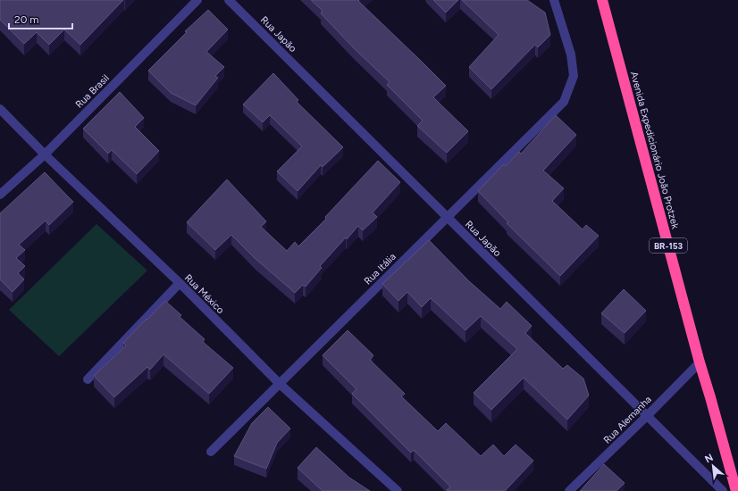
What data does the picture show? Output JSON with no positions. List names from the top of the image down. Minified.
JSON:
{"streets":{"highway":["Avenida Expedicionário João Protzek","BR-153"],"street":["Rua Japão","Rua Brasil","Rua Itália","Rua México","Rua Alemanha"]},"crossings":[["Rua Japão","Rua Itália"],["Rua Japão","Rua Alemanha"],["Rua Brasil","Rua México"],["Avenida Expedicionário João Protzek","Rua Alemanha"],["Rua Itália","Rua México"]],"scale_bar":"20 m","north":"top left"}
